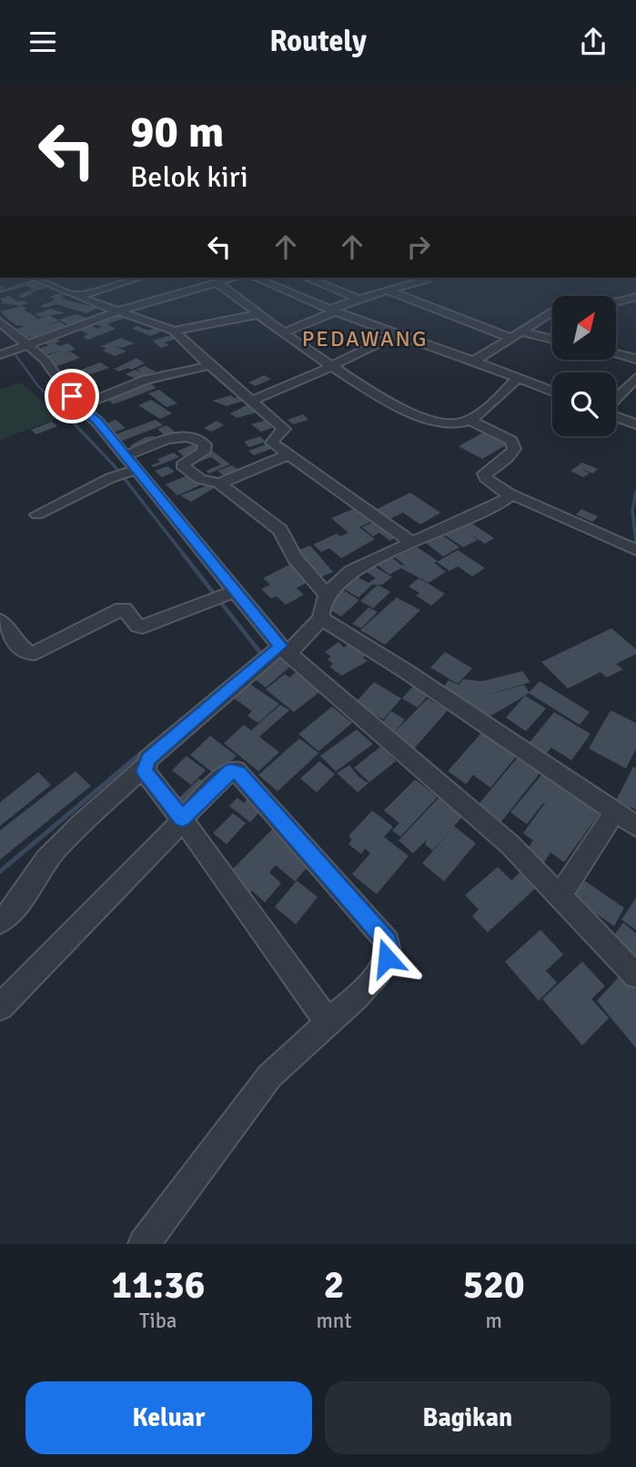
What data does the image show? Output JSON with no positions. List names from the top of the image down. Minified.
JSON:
{"districts":["PEDAWANG"],"north":"top right","page":{"header":"Routely","turn":["90 m","Belok kiri"],"eta":["11:36","Tiba","2","mnt","520","m"],"buttons":["Keluar","Bagikan"]}}
